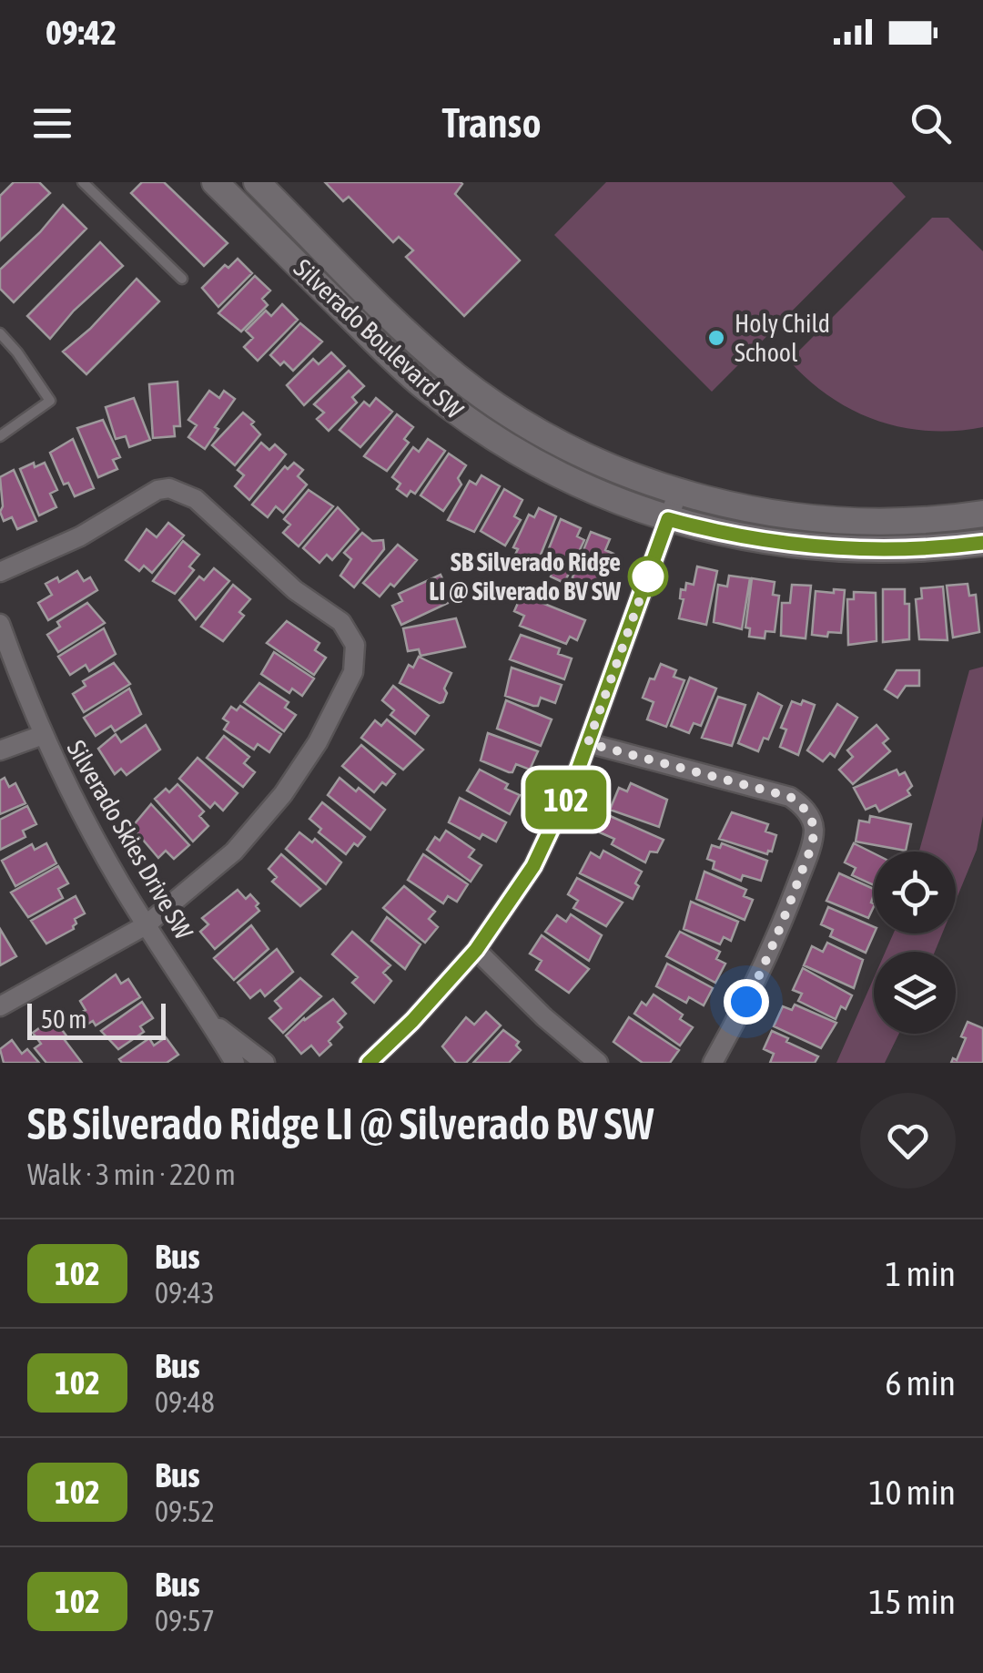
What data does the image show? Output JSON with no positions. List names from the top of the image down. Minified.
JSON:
{"streets":{"street":["Silverado Boulevard SW","Silverado Skies Drive SW"]},"places":["Holy Child School","SB Silverado Ridge LI @ Silverado BV SW"],"lines":["bus line 102"],"scale_bar":"50 m","page":{"status":"09:42","header":"Transo","on_map":"102","scale":"50 m","heading":["SB Silverado Ridge LI @ Silverado BV SW","Walk · 3 min · 220 m"],"list":[{"mark":"102","name":"Bus","note":"09:43","value":"1 min"},{"mark":"102","name":"Bus","note":"09:48","value":"6 min"},{"mark":"102","name":"Bus","note":"09:52","value":"10 min"},{"mark":"102","name":"Bus","note":"09:57","value":"15 min"}]}}
